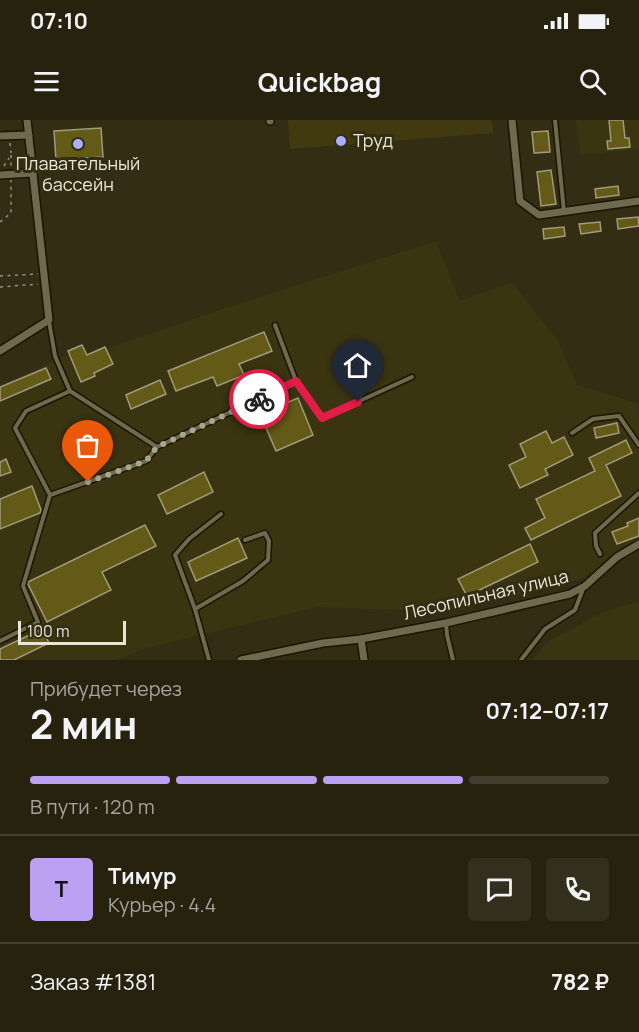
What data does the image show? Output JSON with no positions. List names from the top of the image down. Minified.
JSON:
{"streets":{"street":["Лесопильная улица"]},"places":["Труд","Плавательный бассейн"],"scale_bar":"100 m","page":{"status":"07:10","header":"Quickbag","scale":"100 m","heading":["2 мин","Прибудет через","07:12–07:17"],"panel":["Тимур","Курьер · 4.4","Заказ #1381","782 ₽"],"bar":"В пути · 120 m","round":"Т"}}
